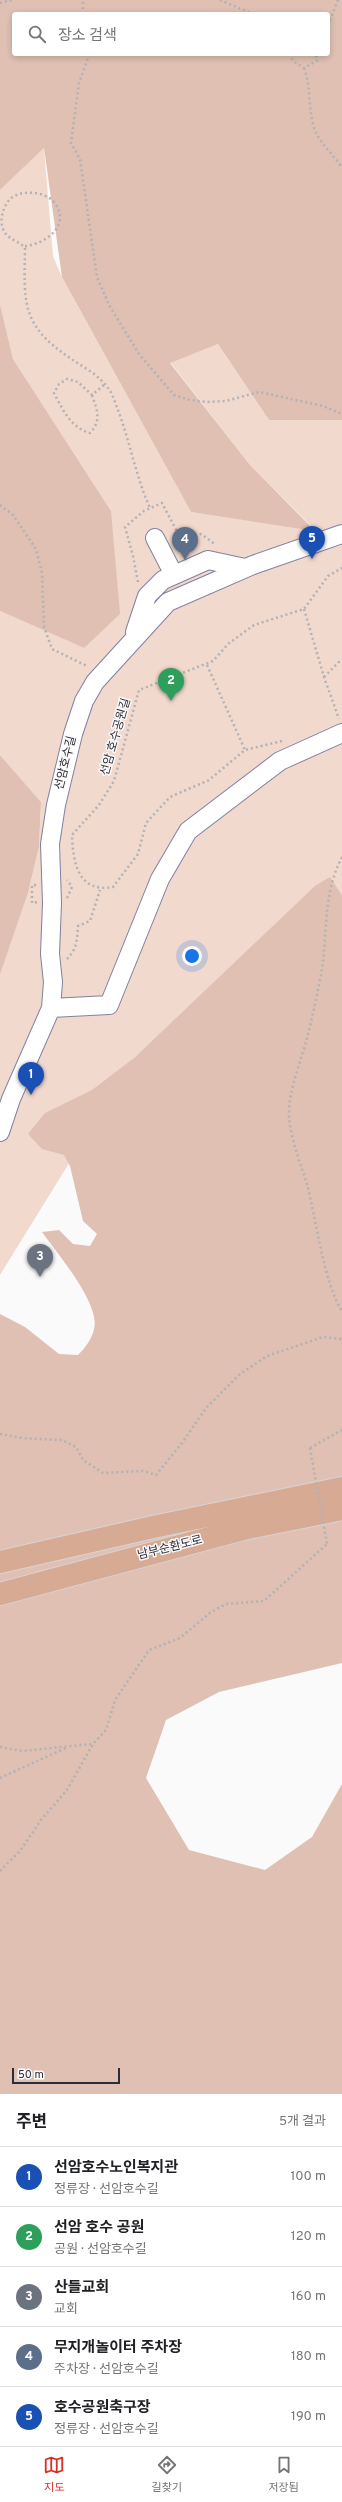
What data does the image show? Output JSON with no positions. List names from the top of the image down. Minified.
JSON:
{"streets":{"main road":["남부순환도로"],"street":["선암호수길"],"path":["선암 호수공원길"]},"scale_bar":"50 m","page":{"search":"장소 검색","pins":["5","4","2","1","3"],"scale":"50 m","heading":["주변","5개 결과"],"list":[{"mark":"1","name":"선암호수노인복지관","note":"정류장 · 선암호수길","value":"100 m"},{"mark":"2","name":"선암 호수 공원","note":"공원 · 선암호수길","value":"120 m"},{"mark":"3","name":"산들교회","note":"교회","value":"160 m"},{"mark":"4","name":"무지개놀이터 주차장","note":"주차장 · 선암호수길","value":"180 m"},{"mark":"5","name":"호수공원축구장","note":"정류장 · 선암호수길","value":"190 m"}],"nav":["지도","길찾기","저장됨"]}}
